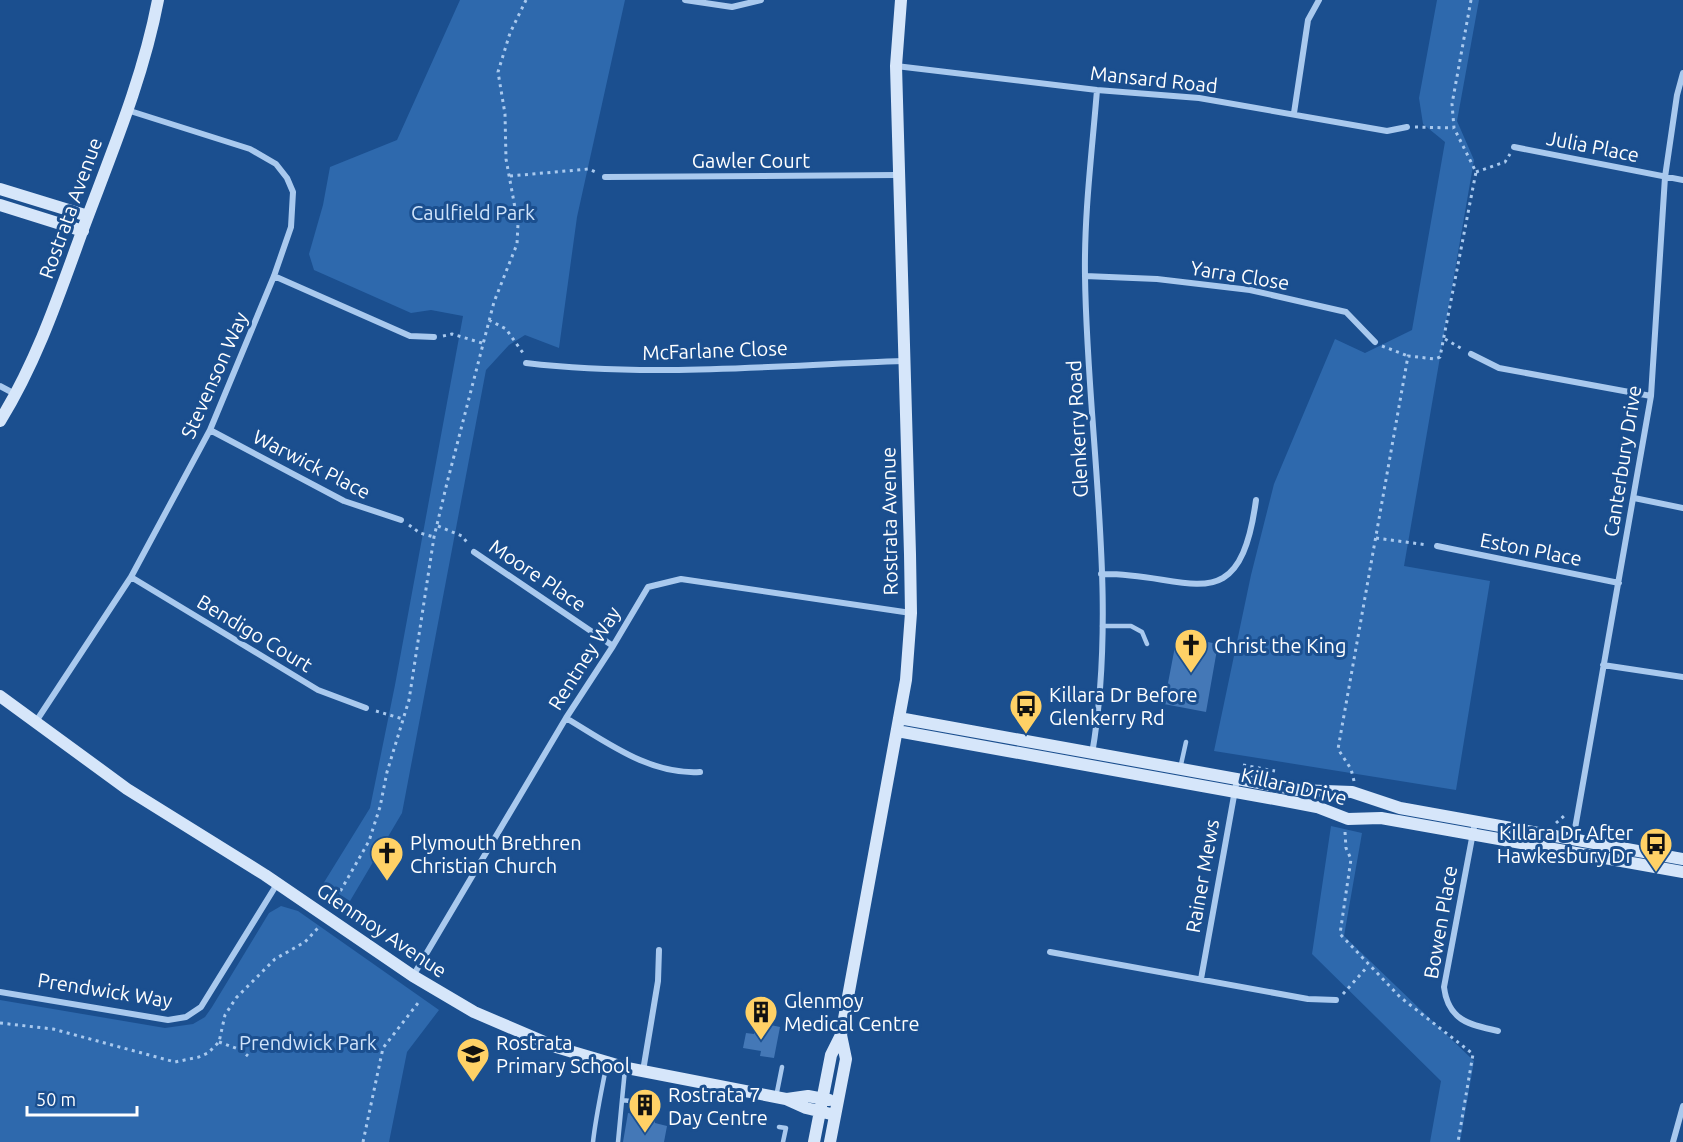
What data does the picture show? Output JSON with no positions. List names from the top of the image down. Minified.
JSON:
{"streets":{"street":["Mansard Road","Julia Place","Gawler Court","Rostrata Avenue","Yarra Close","McFarlane Close","Stevenson Way","Glenkerry Road","Canterbury Drive","Warwick Place","Eston Place","Moore Place","Bendigo Court","Rentney Way","Killara Drive","Rainer Mews","Bowen Place","Glenmoy Avenue","Prendwick Way"]},"crossings":[["Mansard Road","Rostrata Avenue"],["Mansard Road","Glenkerry Road"],["Julia Place","Canterbury Drive"],["Gawler Court","Rostrata Avenue"],["Rostrata Avenue","McFarlane Close"],["Rostrata Avenue","Stevenson Way"],["Rostrata Avenue","Rentney Way"],["Rostrata Avenue","Killara Drive"],["Rostrata Avenue","Glenmoy Avenue"],["Yarra Close","Glenkerry Road"],["Stevenson Way","Warwick Place"],["Stevenson Way","Bendigo Court"],["Stevenson Way","Glenmoy Avenue"],["Glenkerry Road","Killara Drive"],["Canterbury Drive","Eston Place"],["Canterbury Drive","Killara Drive"],["Moore Place","Rentney Way"],["Rentney Way","Glenmoy Avenue"],["Killara Drive","Rainer Mews"],["Killara Drive","Bowen Place"],["Glenmoy Avenue","Prendwick Way"]],"parks":["Caulfield Park","Prendwick Park"],"places":{"church":["Christ the King","Plymouth Brethren Christian Church"],"bus stop":["Killara Dr Before Glenkerry Rd","Killara Dr After Hawkesbury Dr"],"building":["Glenmoy Medical Centre","Rostrata 7 Day Centre"],"school or university":["Rostrata Primary School"]},"scale_bar":"50 m"}
